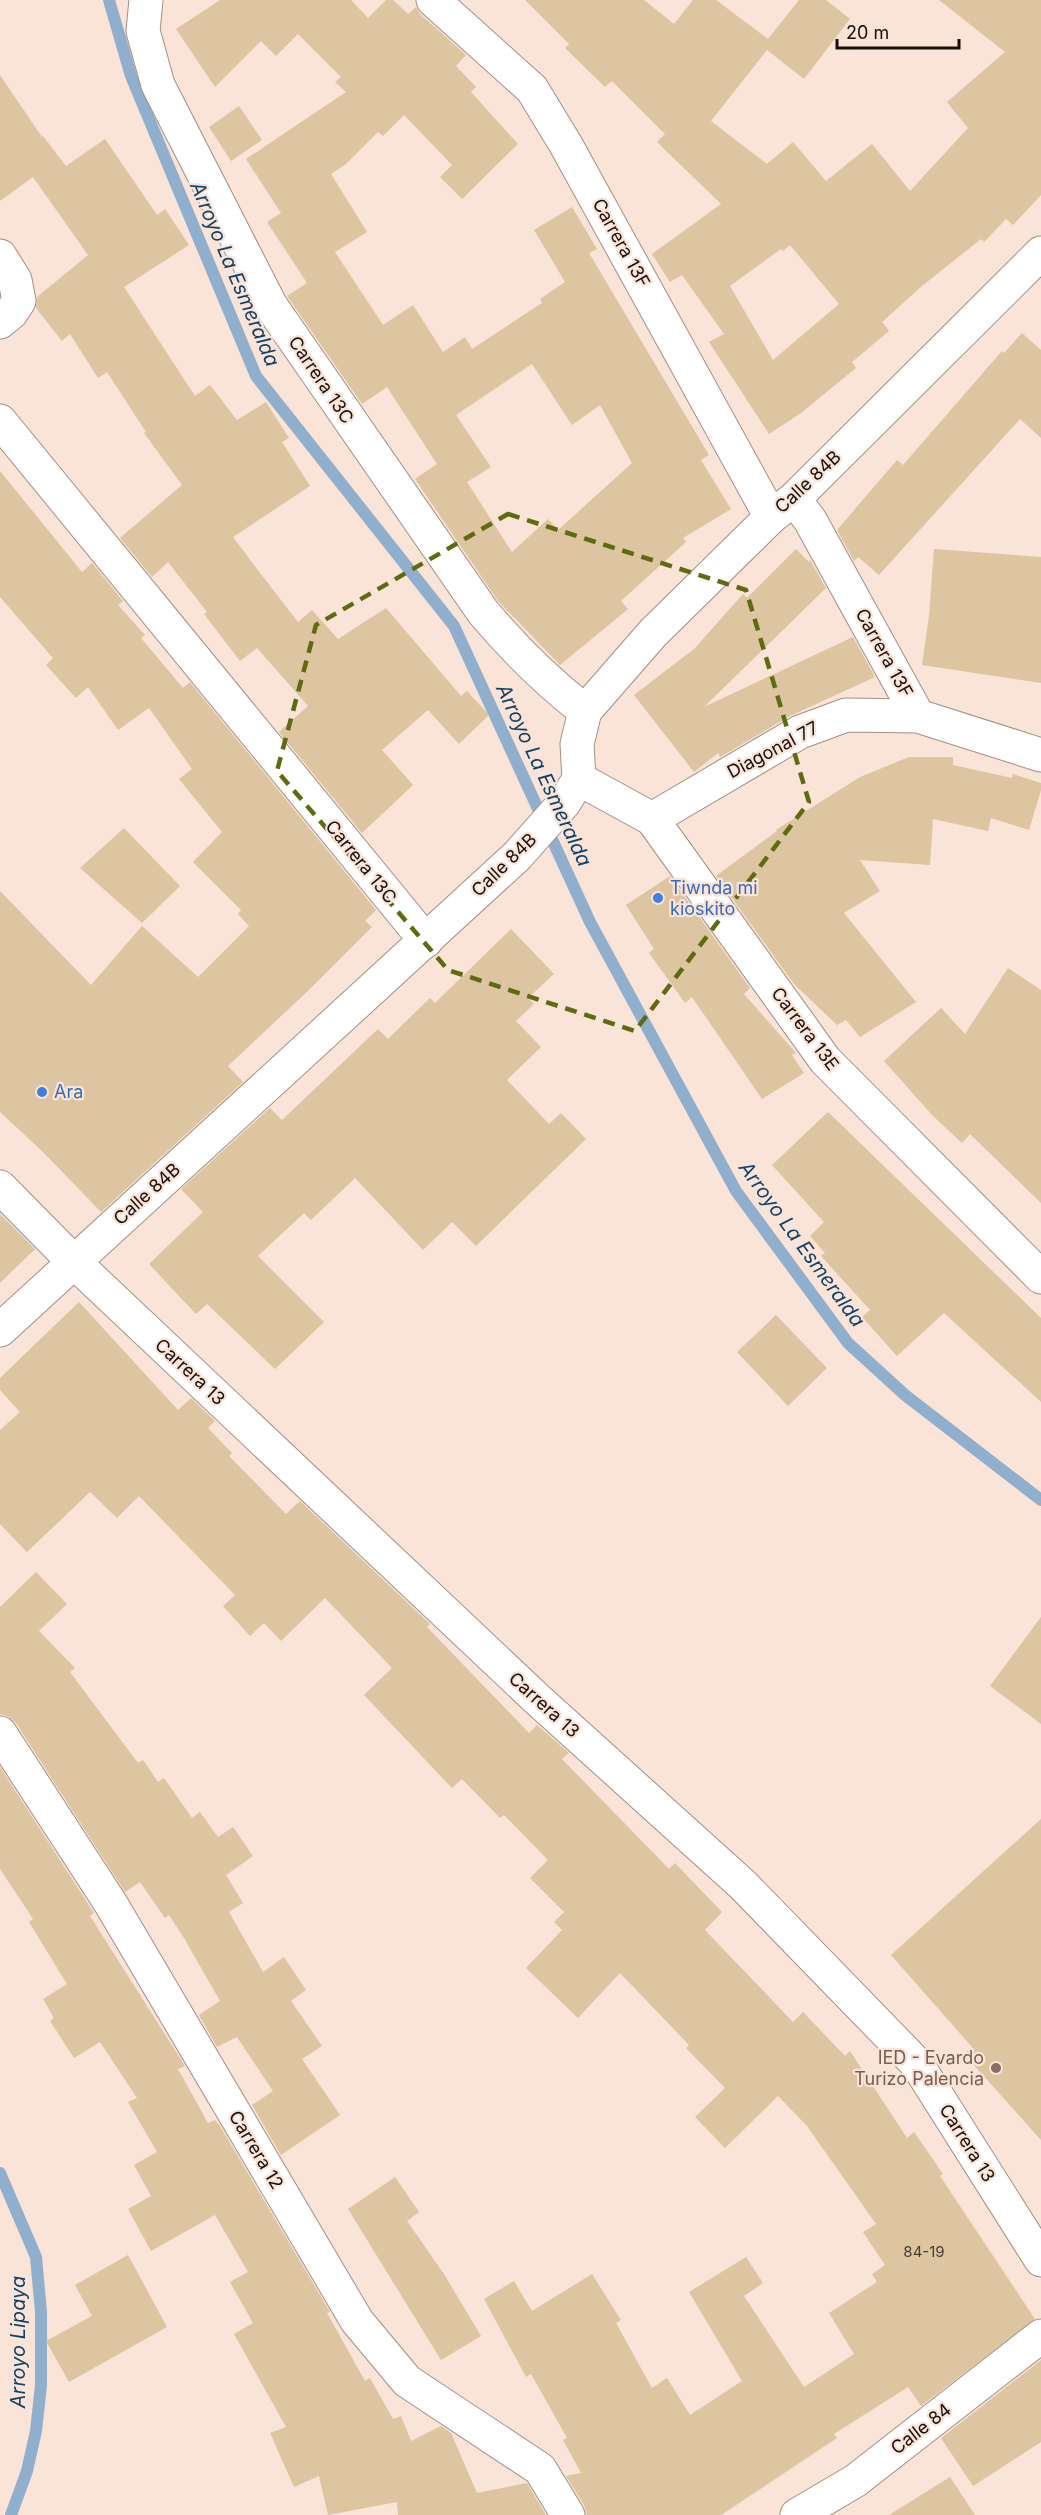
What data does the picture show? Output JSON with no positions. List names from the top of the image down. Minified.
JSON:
{"streets":{"street":["Carrera 13F","Carrera 13C","Calle 84B","Diagonal 77","Carrera 13E","Carrera 13","Carrera 12","Calle 84"]},"crossings":[["Carrera 13F","Calle 84B"],["Carrera 13F","Diagonal 77"],["Carrera 13C","Calle 84B"],["Calle 84B","Carrera 13E"],["Calle 84B","Carrera 13"],["Diagonal 77","Carrera 13E"]],"water":["Arroyo La Esmeralda","Arroyo Lipaya"],"places":["Tiwnda mi kioskito","Ara","IED - Evardo Turizo Palencia"],"house_numbers":["84-19"],"scale_bar":"20 m"}
